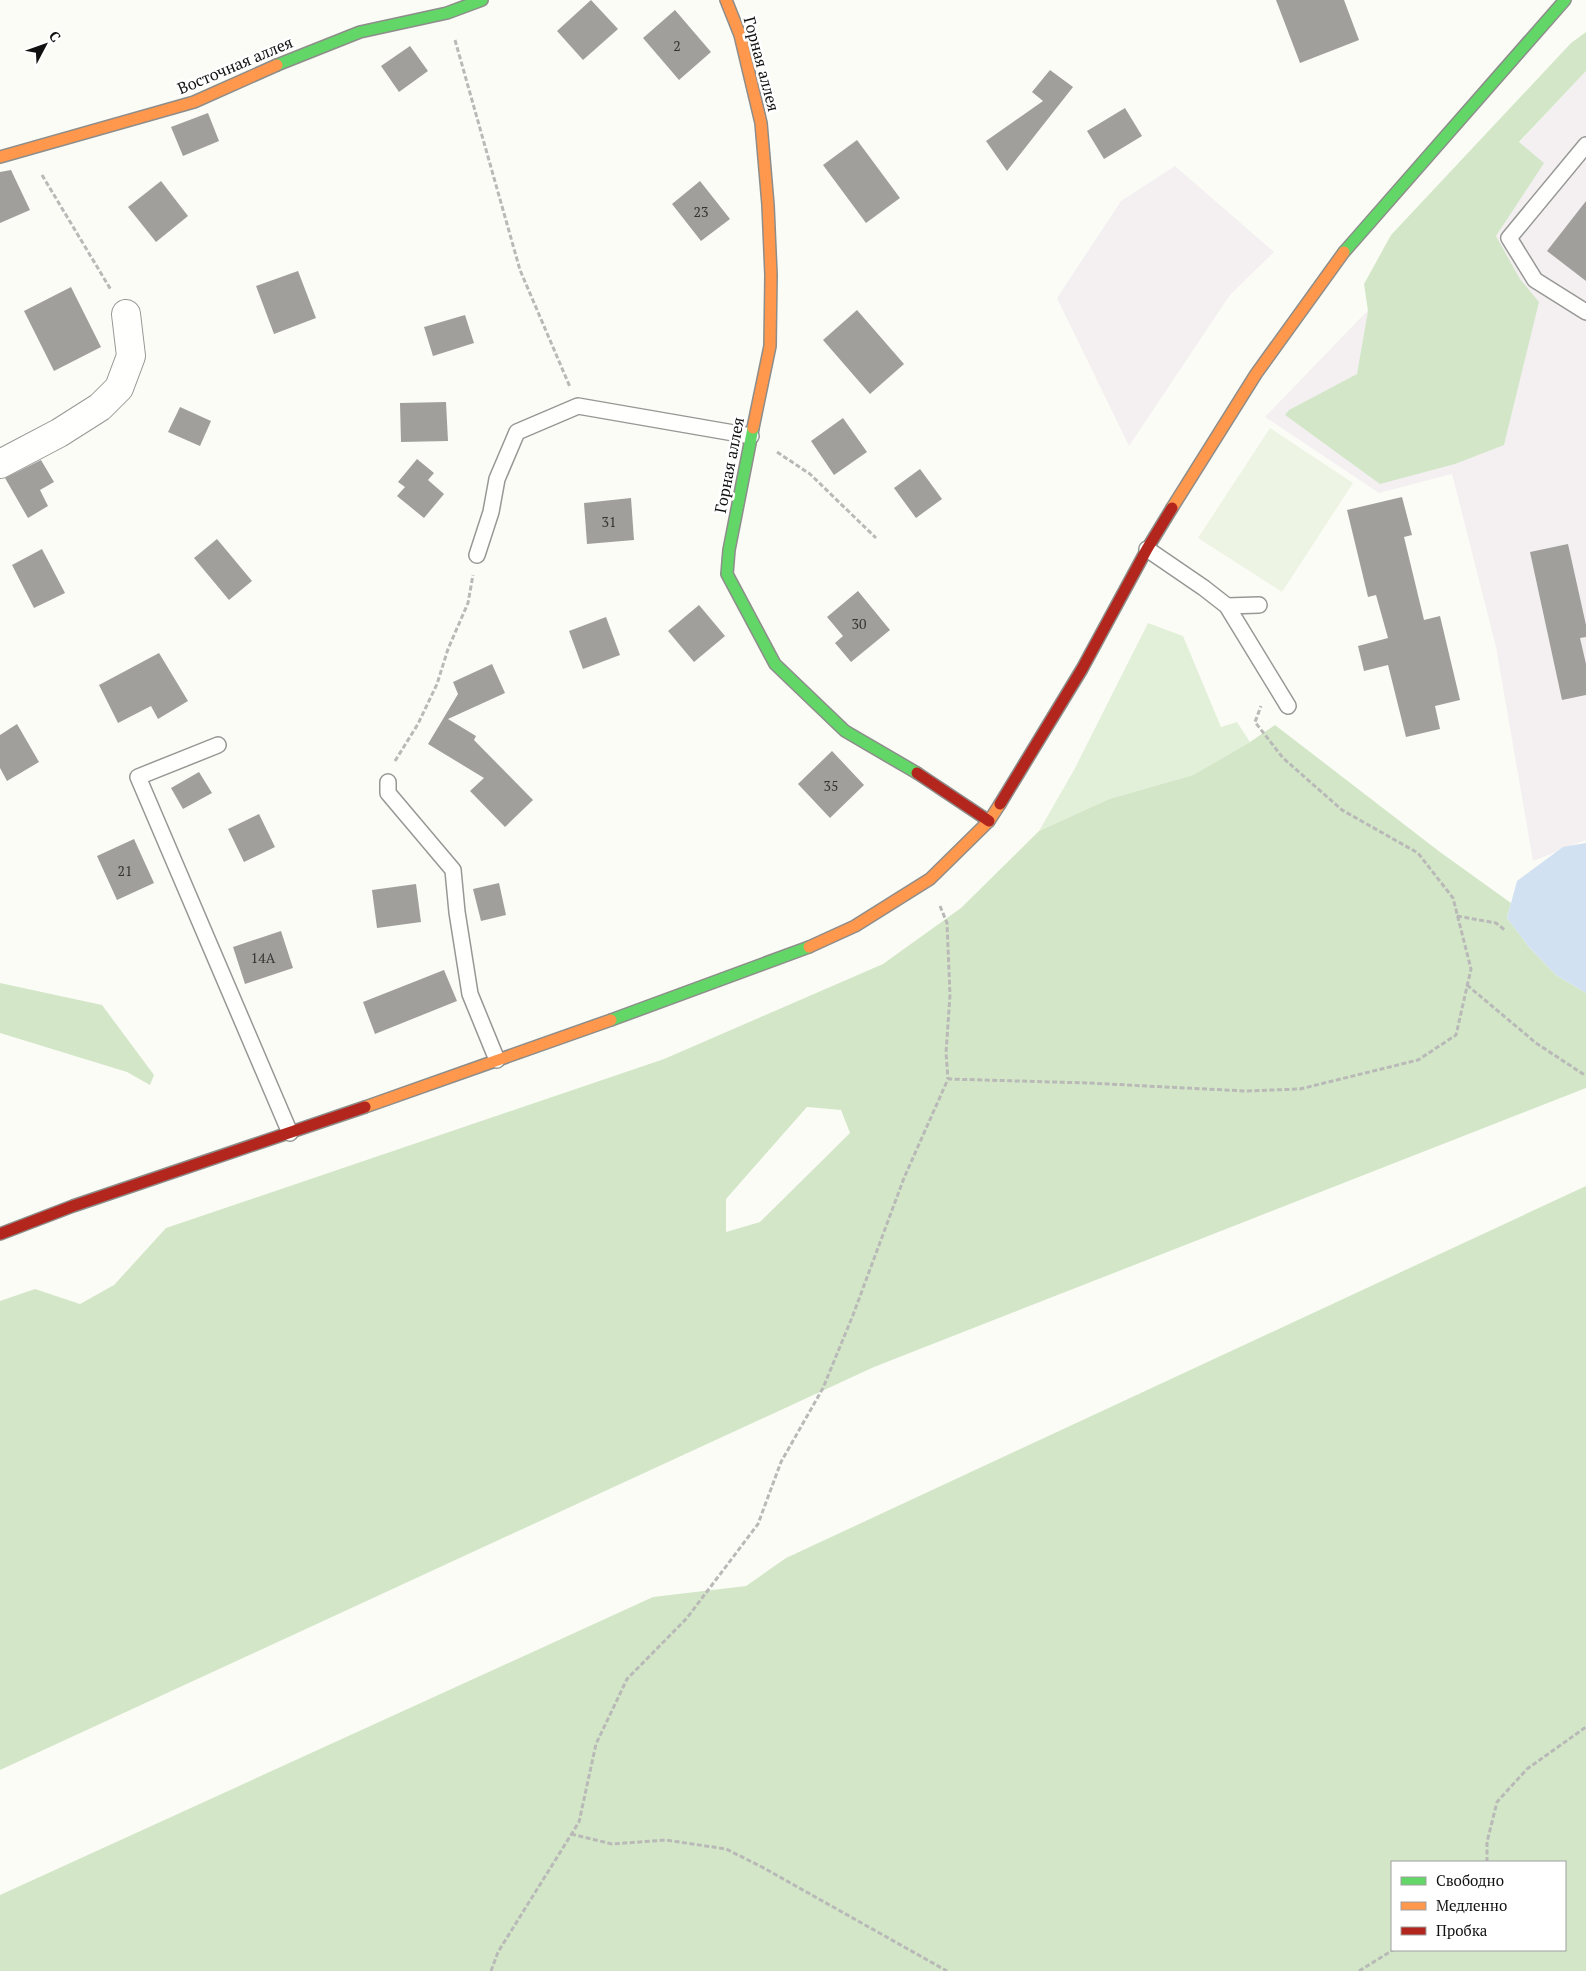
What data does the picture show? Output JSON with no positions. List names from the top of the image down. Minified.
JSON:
{"streets":{"main road":["Горная аллея","Восточная аллея"]},"house_numbers":["2","23","31","30","35","21","14А"],"legend":["Свободно","Медленно","Пробка"],"north":"top right"}
